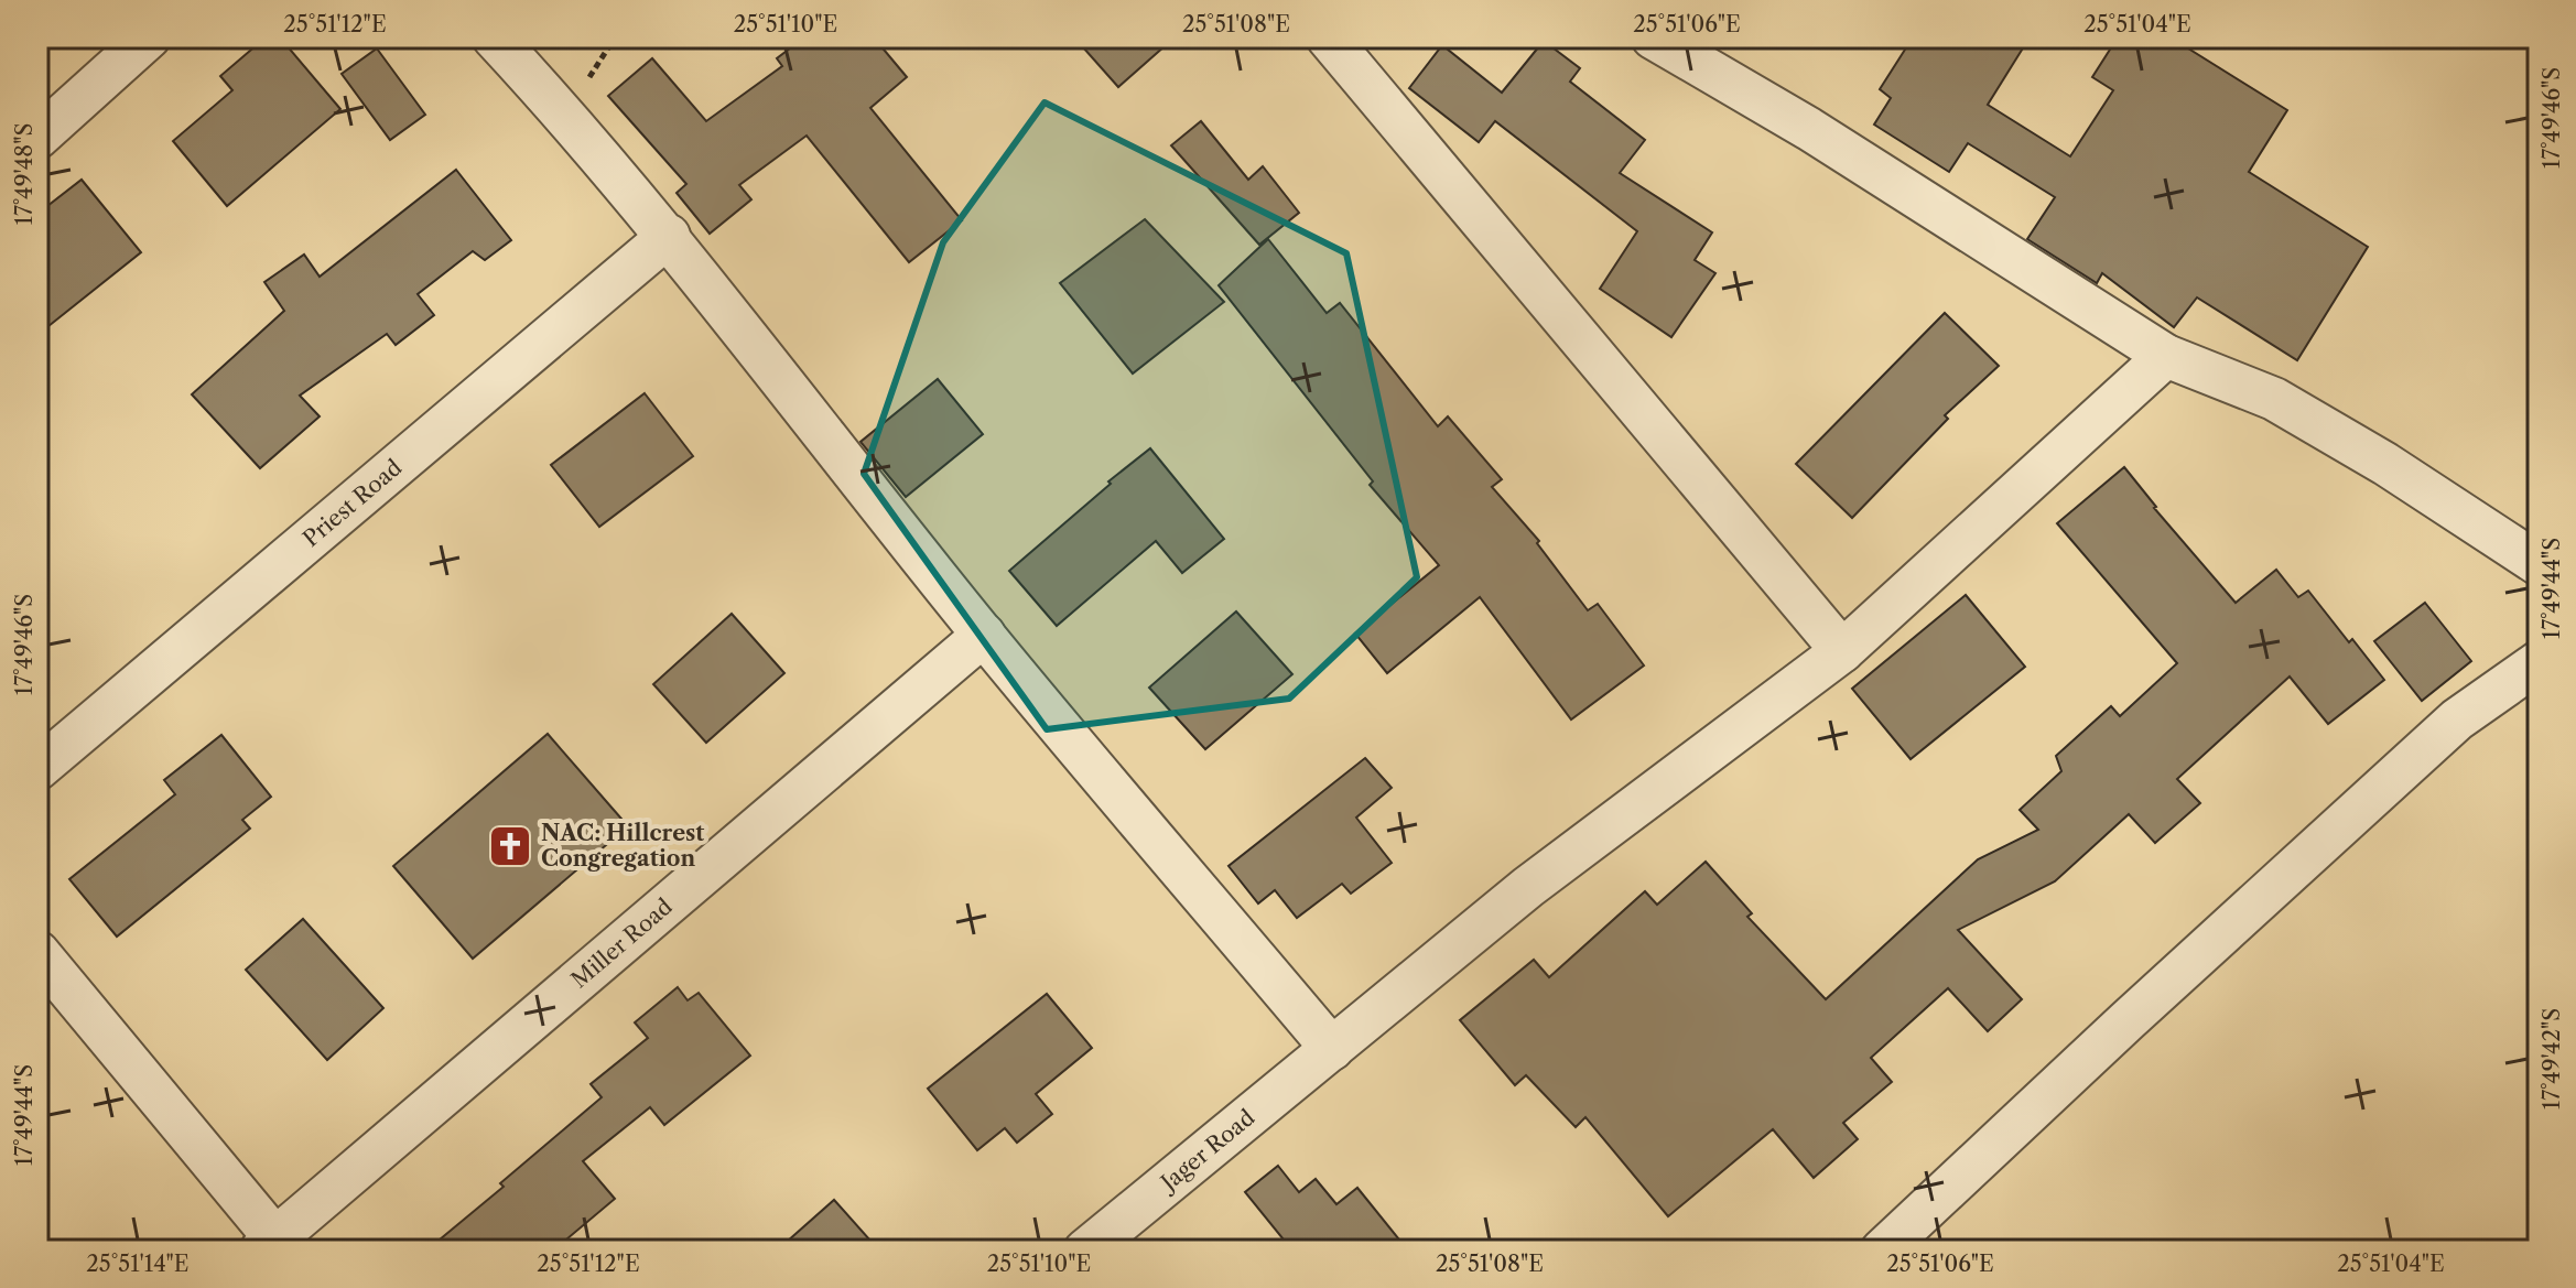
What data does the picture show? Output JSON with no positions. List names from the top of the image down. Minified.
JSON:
{"streets":{"street":["Priest Road","Miller Road","Jager Road"]},"places":{"church":["NAC: Hillcrest Congregation"]},"coordinates":["25°51'12\"E","25°51'10\"E","25°51'08\"E","25°51'06\"E","25°51'04\"E","17°49'46\"S","17°49'48\"S","17°49'44\"S","17°49'42\"S","25°51'14\"E"]}
